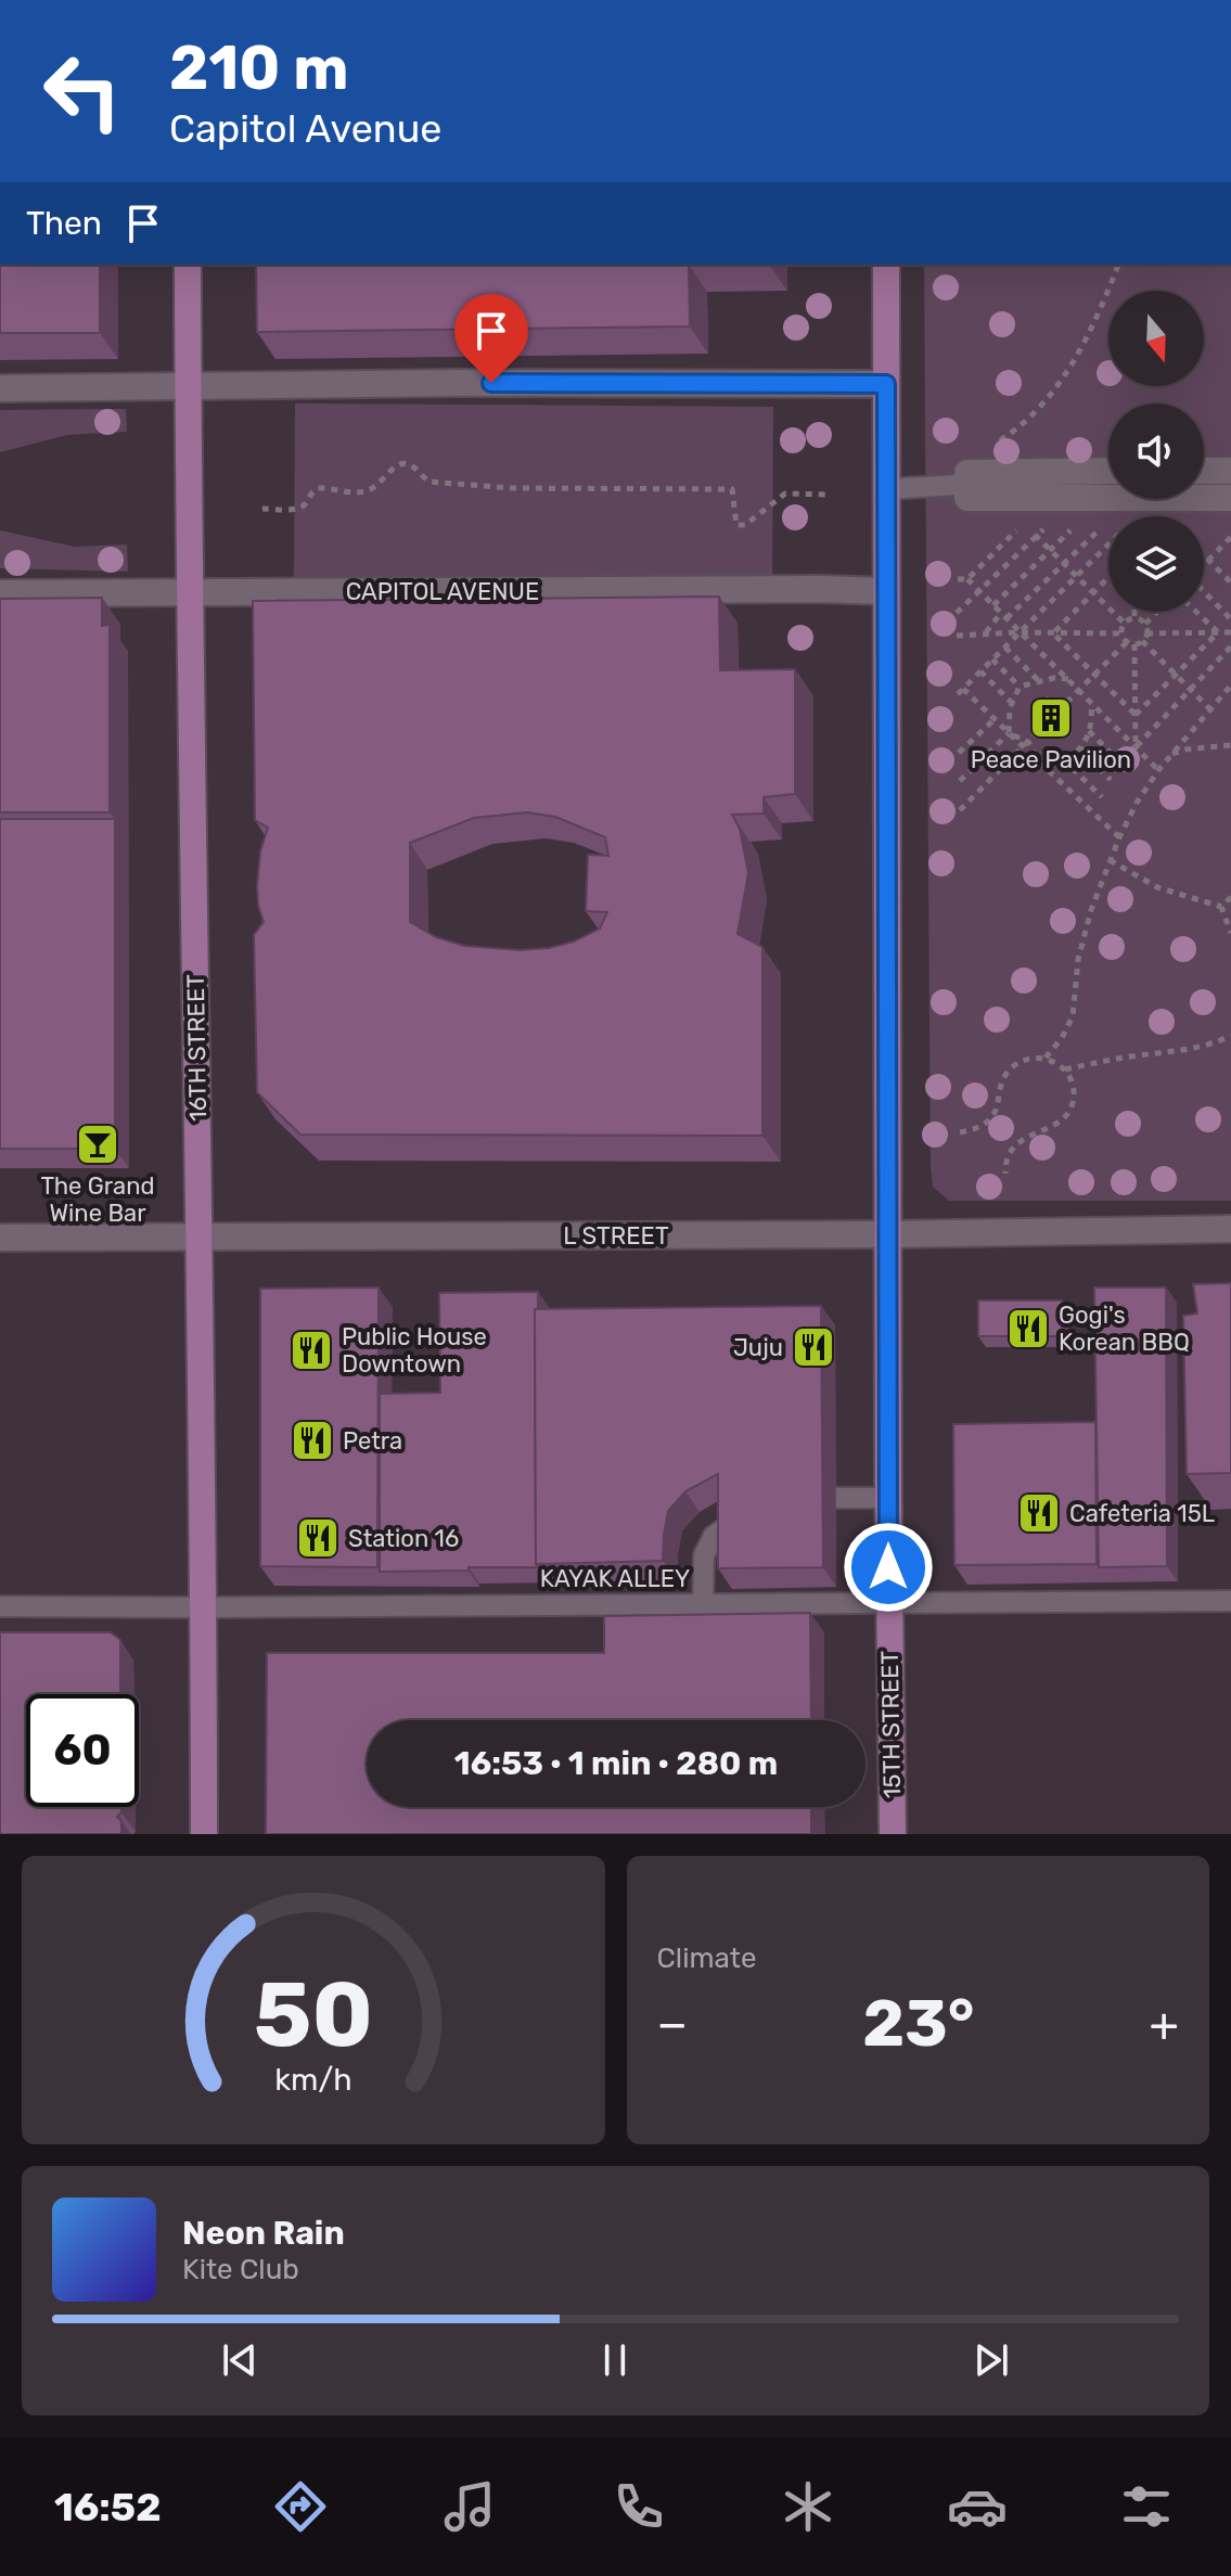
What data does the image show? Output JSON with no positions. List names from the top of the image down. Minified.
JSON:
{"streets":{"main road":["16TH STREET","15TH STREET"],"street":["CAPITOL AVENUE","L STREET"],"lane":["KAYAK ALLEY"]},"crossings":[["CAPITOL AVENUE","16TH STREET"],["CAPITOL AVENUE","15TH STREET"],["16TH STREET","L STREET"],["16TH STREET","KAYAK ALLEY"],["L STREET","15TH STREET"],["KAYAK ALLEY","15TH STREET"]],"places":{"building":["Peace Pavilion"],"bar":["The Grand Wine Bar"],"restaurant":["Gogi's Korean BBQ","Juju","Public House Downtown","Petra","Cafeteria 15L","Station 16"]},"north":"bottom","page":{"turn":["210 m","Capitol Avenue"],"then":"Then","limit":"60","trip":"16:53 · 1 min · 280 m","tile":"Climate","heat":["−","23°","+"],"song":["Neon Rain","Kite Club"],"tabs":"16:52","gauge":["50","km/h"]}}
